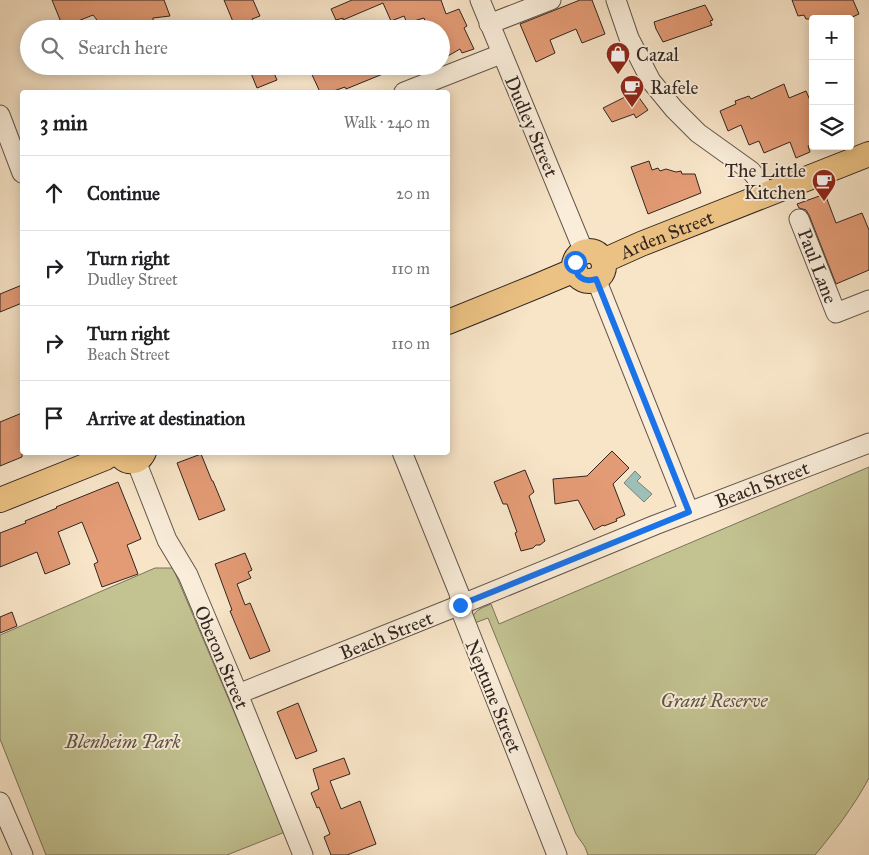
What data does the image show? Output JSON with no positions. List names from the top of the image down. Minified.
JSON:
{"streets":{"main road":["Arden Street"],"street":["Dudley Street","Paul Lane","Beach Street","Oberon Street","Neptune Street"]},"crossings":[["Dudley Street","Arden Street"],["Dudley Street","Beach Street"],["Beach Street","Oberon Street"],["Beach Street","Neptune Street"]],"parks":["Grant Reserve","Blenheim Park"],"places":{"shop":["Cazal"],"cafe":["Rafele","The Little Kitchen"]},"page":{"map_buttons":["+","−"],"search":"Search here","heading":["3 min","Walk · 240 m"],"list":[["Continue","20 m"],["Turn right","Dudley Street","110 m"],["Turn right","Beach Street","110 m"],"Arrive at destination"]}}
